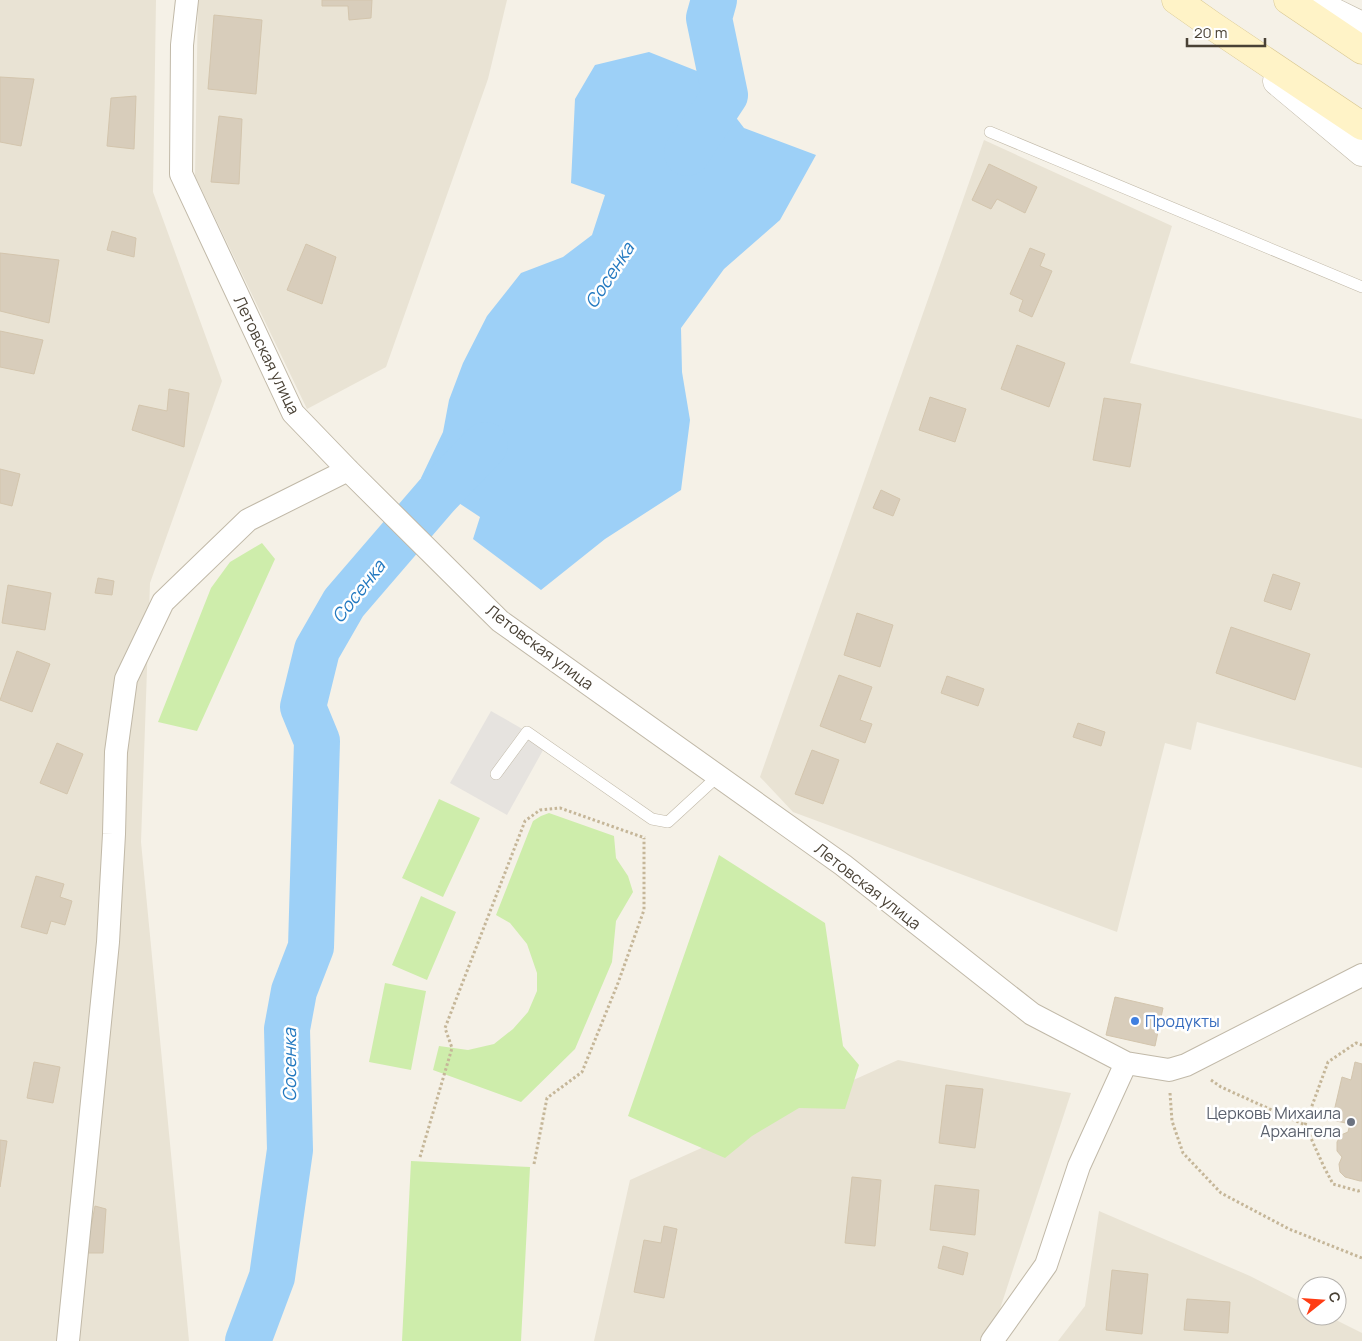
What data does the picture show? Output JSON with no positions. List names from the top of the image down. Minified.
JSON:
{"streets":{"street":["Летовская улица"]},"water":["Сосенка"],"places":["Продукты","Церковь Михаила Архангела"],"scale_bar":"20 m","north":"right"}
